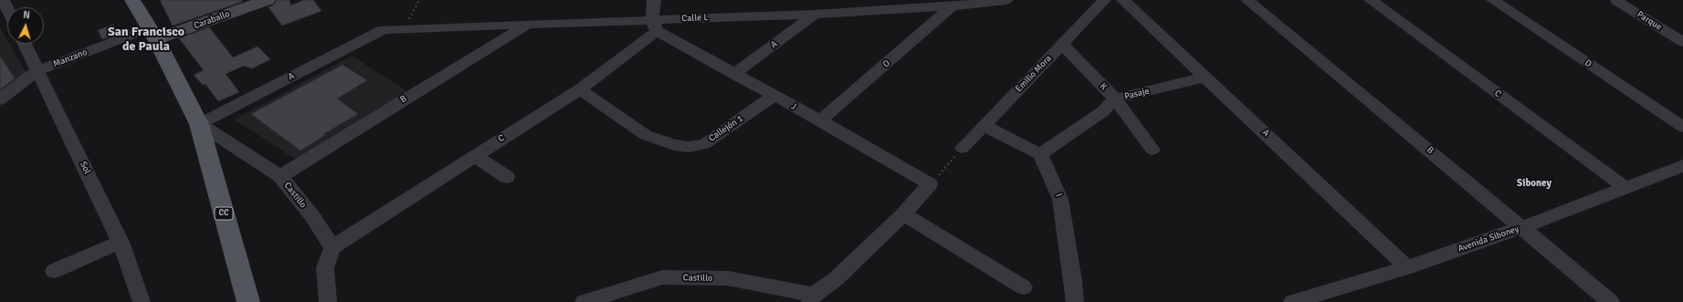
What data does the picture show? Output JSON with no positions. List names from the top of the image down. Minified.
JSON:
{"streets":{"main road":["CC"],"street":["Calle L","Caraballo","Parque","A","Manzano","O","D","Emilio Mora","K","Pasaje","C","B","J","Callejón 1","Sol","Castillo","I","Avenida Siboney"]},"crossings":[["Calle L","A"],["Calle L","O"],["Calle L","C"],["Calle L","B"],["Calle L","J"],["Caraballo","Manzano"],["Caraballo","CC"],["A","Pasaje"],["A","J"],["A","Castillo"],["A","CC"],["A","Avenida Siboney"],["Manzano","Sol"],["Manzano","CC"],["O","J"],["Emilio Mora","K"],["K","Pasaje"],["Pasaje","I"],["C","J"],["C","Callejón 1"],["C","Castillo"],["C","Avenida Siboney"],["B","Castillo"],["B","Avenida Siboney"],["J","Callejón 1"],["Castillo","CC"]],"districts":["San Francisco de Paula","Siboney"],"north":"top"}
